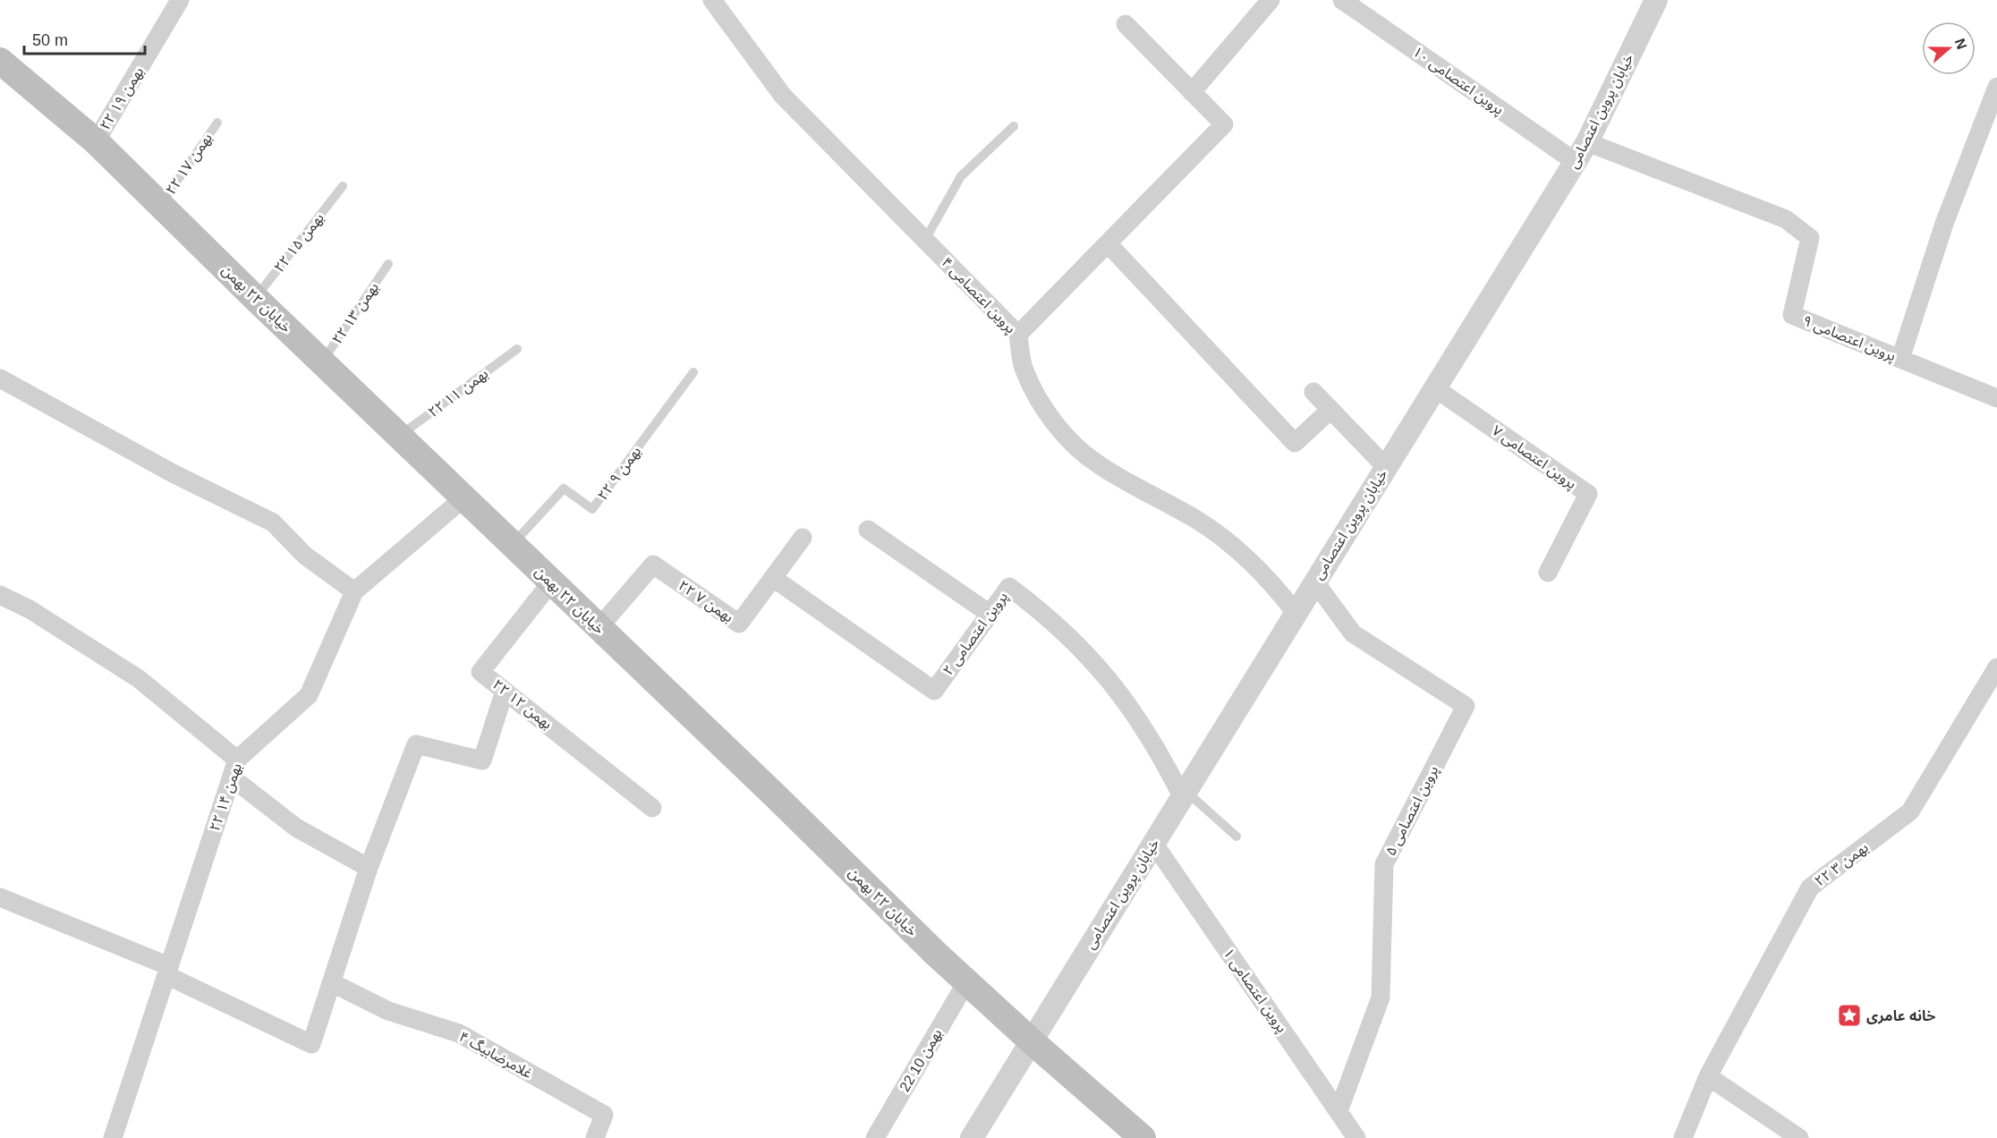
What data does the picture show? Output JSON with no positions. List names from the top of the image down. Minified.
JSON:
{"streets":{"main road":["خیابان ۲۲ بهمن"],"street":["پروین اعتصامی ۱۰","۲۲ بهمن ۱۹","خیابان پروین اعتصامی","پروین اعتصامی ۴","پروین اعتصامی ۹","پروین اعتصامی ۷","۲۲ بهمن ۷","پروین اعتصامی ۲","۲۲ بهمن ۱۲","۲۲ بهمن ۱۴","پروین اعتصامی ۵","۲۲ بهمن ۳","پروین اعتصامی ۱","غلامرضابیگ ۴","22 بهمن 10"],"lane":["۲۲ بهمن ۱۷","۲۲ بهمن ۱۵","۲۲ بهمن ‍۱۳","۲۲ بهمن ۱۱","۲۲ بهمن ۹"]},"crossings":[["پروین اعتصامی ۱۰","خیابان پروین اعتصامی"],["۲۲ بهمن ۱۹","خیابان ۲۲ بهمن"],["خیابان پروین اعتصامی","پروین اعتصامی ۴"],["خیابان پروین اعتصامی","خیابان ۲۲ بهمن"],["خیابان پروین اعتصامی","پروین اعتصامی ۹"],["خیابان پروین اعتصامی","پروین اعتصامی ۷"],["خیابان پروین اعتصامی","پروین اعتصامی ۲"],["خیابان پروین اعتصامی","پروین اعتصامی ۵"],["خیابان پروین اعتصامی","پروین اعتصامی ۱"],["۲۲ بهمن ۱۷","خیابان ۲۲ بهمن"],["۲۲ بهمن ۱۵","خیابان ۲۲ بهمن"],["خیابان ۲۲ بهمن","۲۲ بهمن ‍۱۳"],["خیابان ۲۲ بهمن","۲۲ بهمن ۱۱"],["خیابان ۲۲ بهمن","۲۲ بهمن ۹"],["خیابان ۲۲ بهمن","۲۲ بهمن ۷"],["خیابان ۲۲ بهمن","۲۲ بهمن ۱۲"],["خیابان ۲۲ بهمن","۲۲ بهمن ۱۴"],["خیابان ۲۲ بهمن","22 بهمن 10"],["۲۲ بهمن ۷","پروین اعتصامی ۲"],["پروین اعتصامی ۵","پروین اعتصامی ۱"]],"places":{"place":["خانه عامری"]},"scale_bar":"50 m","north":"right"}
